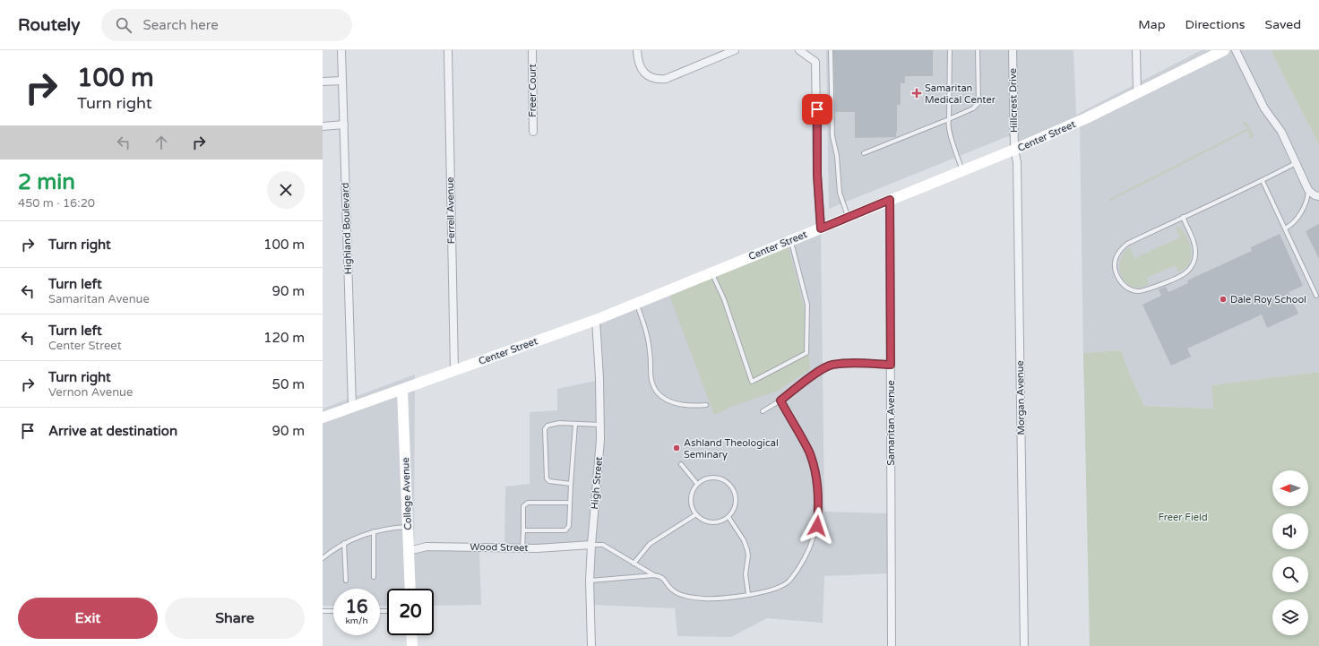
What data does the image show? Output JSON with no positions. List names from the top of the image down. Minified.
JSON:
{"streets":{"main road":["Center Street","College Avenue"],"street":["Freer Court","Hillcrest Drive","Ferrell Avenue","Highland Boulevard","Morgan Avenue","Samaritan Avenue","High Street","Wood Street"]},"crossings":[["Hillcrest Drive","Center Street"],["Hillcrest Drive","Morgan Avenue"],["Center Street","Ferrell Avenue"],["Center Street","Highland Boulevard"],["Center Street","Morgan Avenue"],["Center Street","Samaritan Avenue"],["Center Street","High Street"],["Center Street","College Avenue"],["High Street","Wood Street"],["College Avenue","Wood Street"]],"parks":["Freer Field"],"places":{"health":["Samaritan Medical Center"],"other":["Dale Roy School","Ashland Theological Seminary"]},"north":"left","page":{"header":"Routely","search":"Search here","nav":["Map","Directions","Saved"],"turn":["100 m","Turn right"],"heading":["2 min","450 m · 16:20"],"list":[{"name":"Turn right","value":"100 m"},{"name":"Turn left","note":"Samaritan Avenue","value":"90 m"},{"name":"Turn left","note":"Center Street","value":"120 m"},{"name":"Turn right","note":"Vernon Avenue","value":"50 m"},{"name":"Arrive at destination","value":"90 m"}],"speed":"16 km/h","limit":"20","buttons":["Exit","Share"]}}
